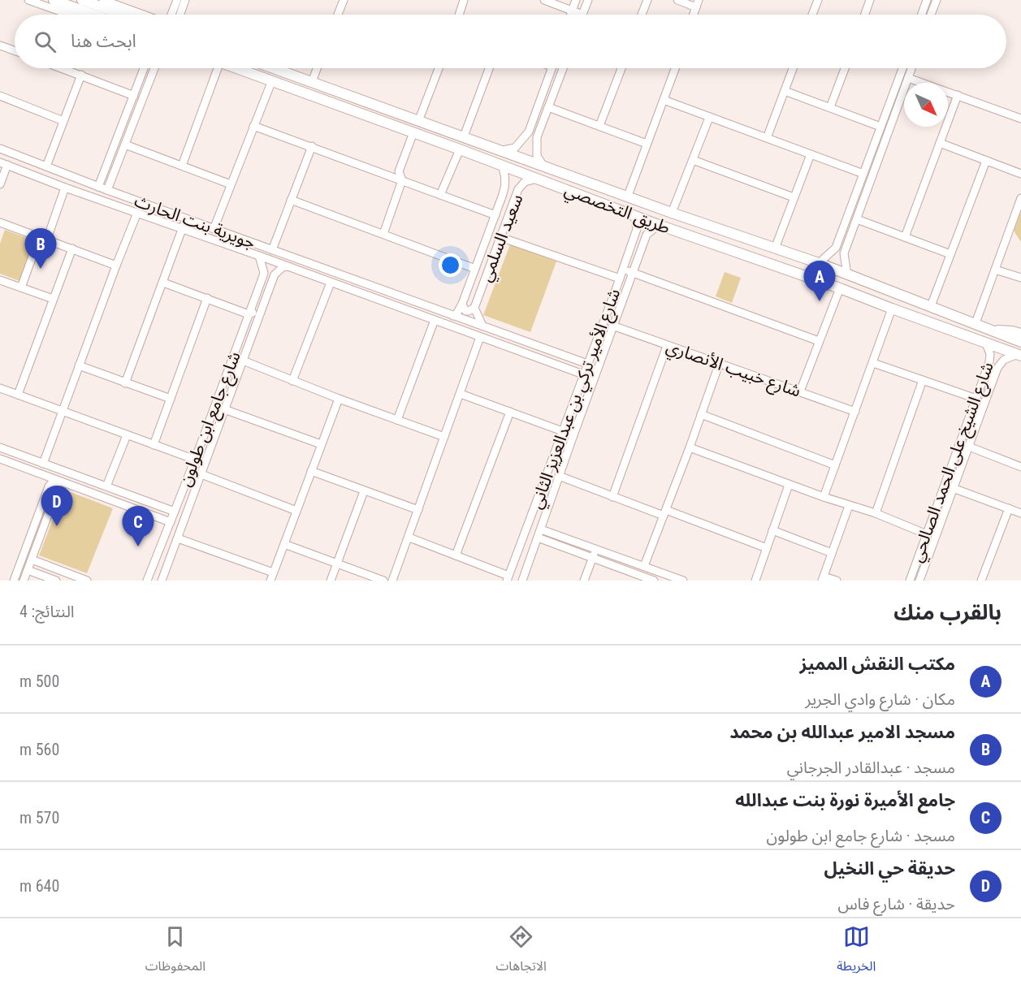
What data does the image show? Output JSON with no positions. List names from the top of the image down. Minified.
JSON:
{"streets":{"main road":["طريق التخصصي"],"street":["جويرية بنت الحارث","سعيد السلمي","شارع خبيب الأنصاري","شارع الأمير تركي بن عبدالعزيز الثاني","شارع جامع ابن طولون","شارع الشيخ على الحمد الصالحي"]},"crossings":[["طريق التخصصي","سعيد السلمي"],["طريق التخصصي","شارع الأمير تركي بن عبدالعزيز الثاني"],["طريق التخصصي","شارع الشيخ على الحمد الصالحي"],["جويرية بنت الحارث","سعيد السلمي"],["جويرية بنت الحارث","شارع الأمير تركي بن عبدالعزيز الثاني"],["جويرية بنت الحارث","شارع جامع ابن طولون"],["شارع خبيب الأنصاري","شارع الأمير تركي بن عبدالعزيز الثاني"]],"north":"bottom right","page":{"search":"ابحث هنا","pins":["B","A","D","C"],"heading":["بالقرب منك","النتائج: 4"],"list":[{"mark":"A","name":"مكتب النقش المميز","note":"مكان · شارع وادي الجرير","value":"500 m"},{"mark":"B","name":"مسجد الامير عبدالله بن محمد","note":"مسجد · عبدالقادر الجرجاني","value":"560 m"},{"mark":"C","name":"جامع الأميرة نورة بنت عبدالله","note":"مسجد · شارع جامع ابن طولون","value":"570 m"},{"mark":"D","name":"حديقة حي النخيل","note":"حديقة · شارع فاس","value":"640 m"}],"nav":["الخريطة","الاتجاهات","المحفوظات"]}}
